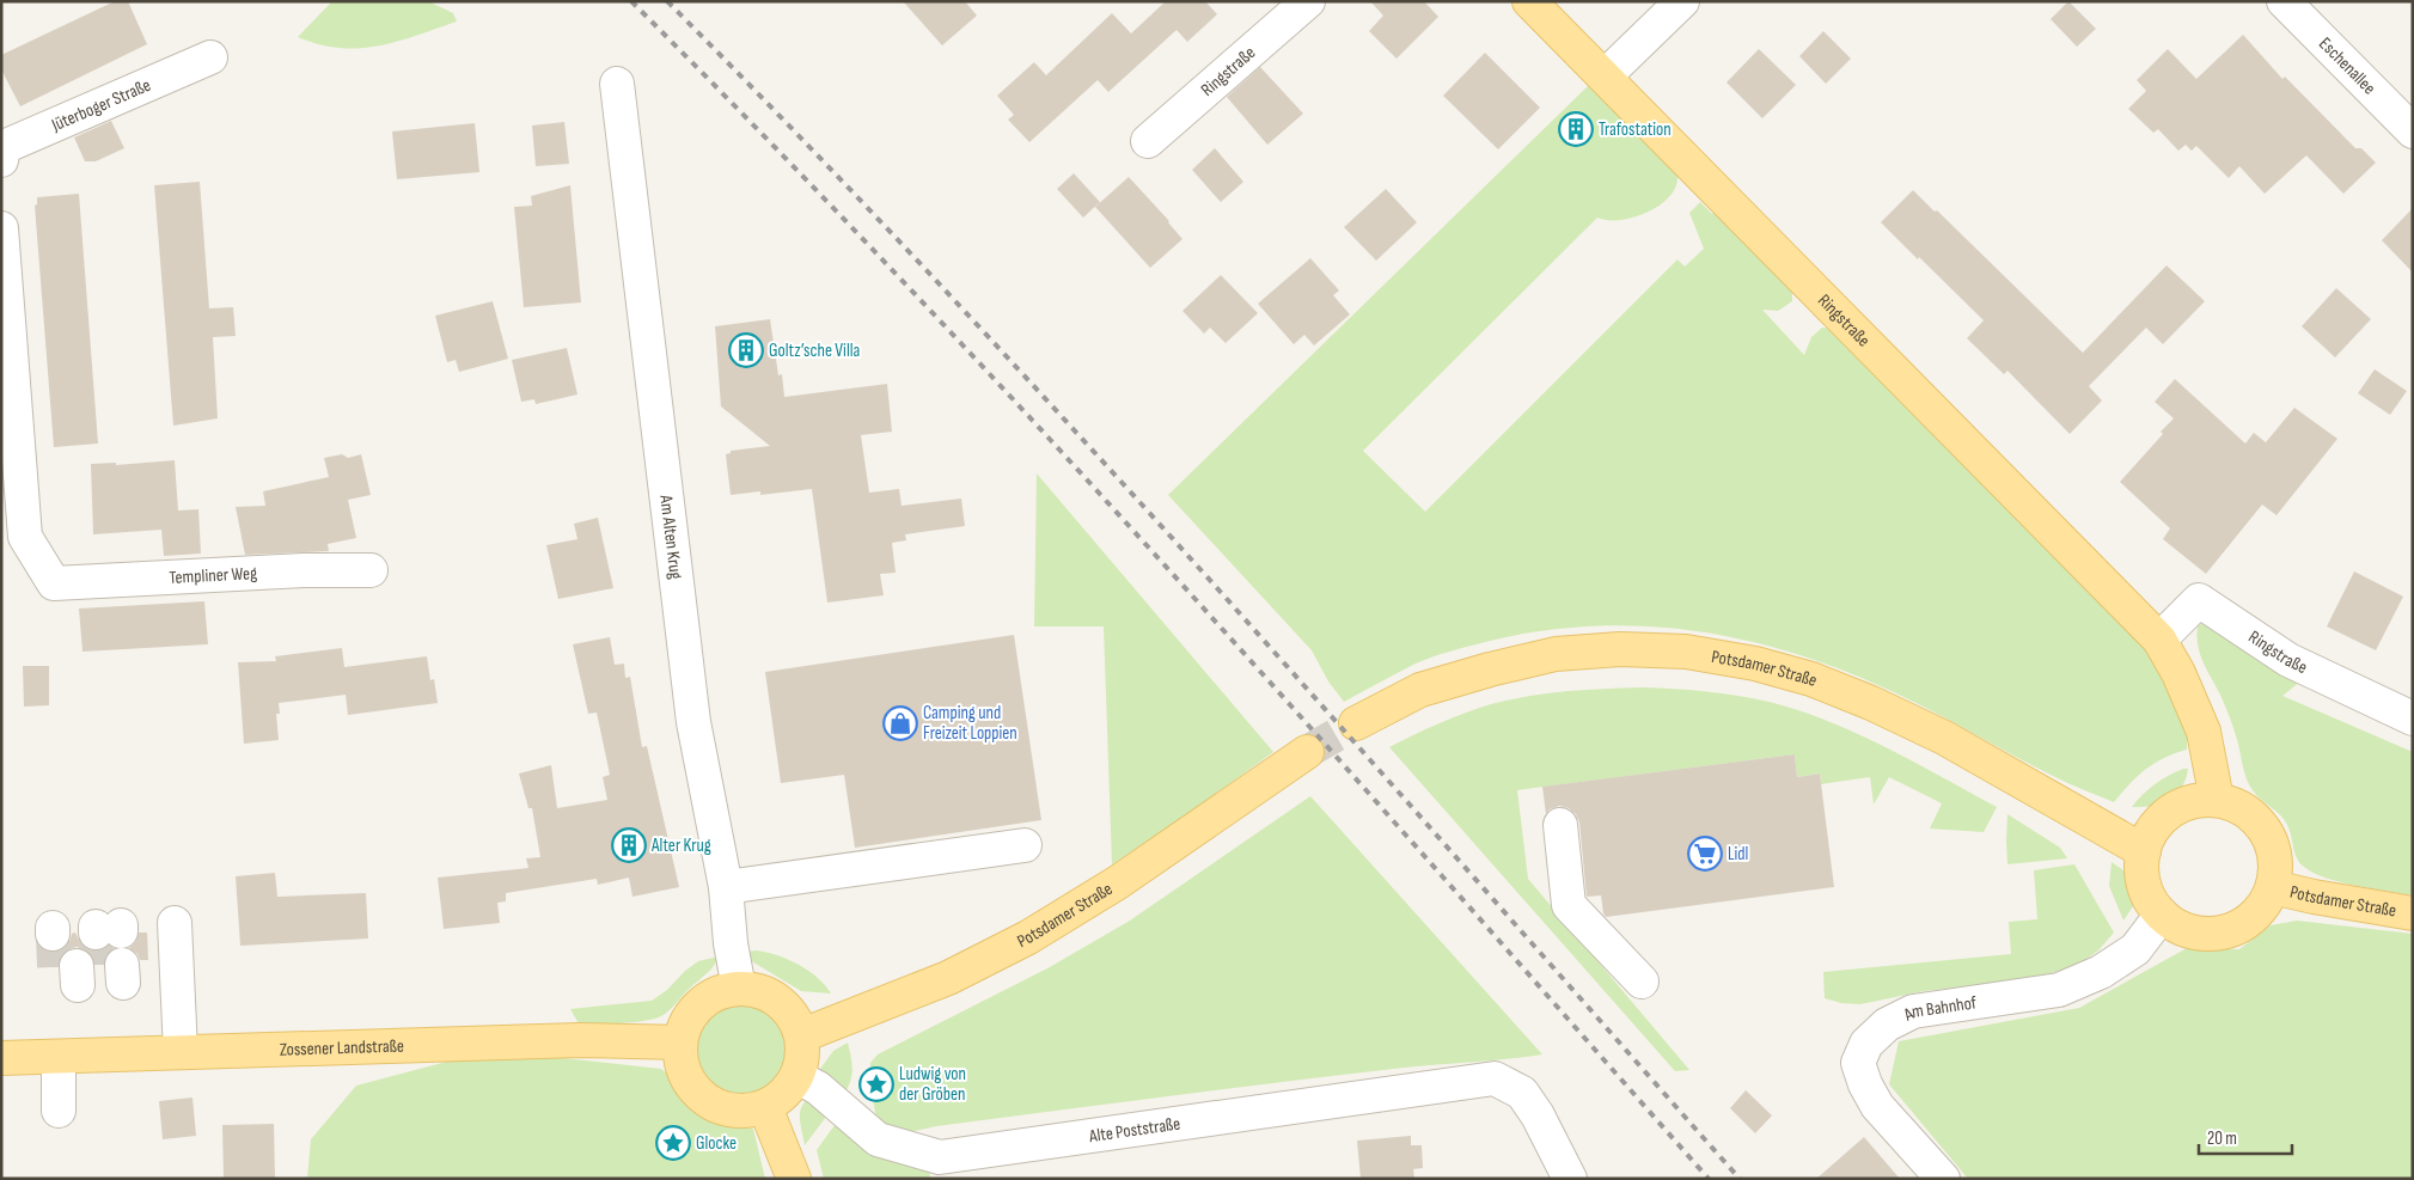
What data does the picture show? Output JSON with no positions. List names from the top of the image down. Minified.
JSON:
{"streets":{"main road":["Ringstraße","Potsdamer Straße","Zossener Landstraße"],"street":["Eschenallee","Jüterboger Straße","Am Alten Krug","Templiner Weg","Am Bahnhof","Alte Poststraße"]},"crossings":[["Ringstraße","Potsdamer Straße"],["Ringstraße","Am Bahnhof"],["Am Alten Krug","Potsdamer Straße"],["Am Alten Krug","Zossener Landstraße"],["Am Alten Krug","Alte Poststraße"],["Potsdamer Straße","Am Bahnhof"],["Potsdamer Straße","Zossener Landstraße"],["Potsdamer Straße","Alte Poststraße"],["Zossener Landstraße","Alte Poststraße"]],"places":{"building":["Trafostation","Goltz’sche Villa","Alter Krug"],"shop":["Camping und Freizeit Loppien"],"supermarket":["Lidl"],"place":["Ludwig von der Gröben","Glocke"]},"scale_bar":"20 m"}
